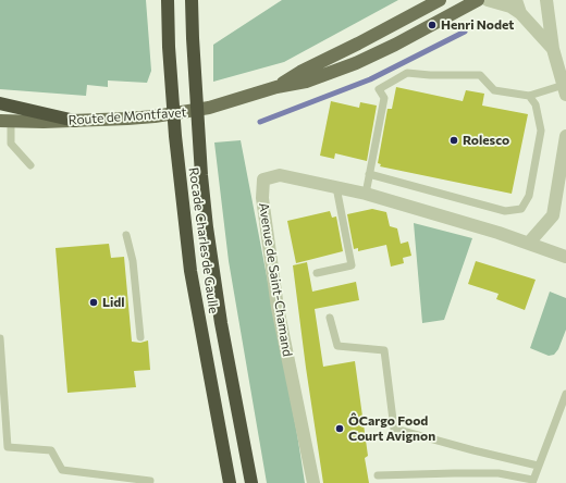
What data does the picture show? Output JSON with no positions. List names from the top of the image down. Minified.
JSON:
{"streets":{"highway":["Rocade Charles de Gaulle"],"main road":["Route de Montfavet"],"street":["Avenue de Saint-Chamand"]},"places":["Henri Nodet","Rolesco","Lidl","ÔCargo Food Court Avignon"]}
